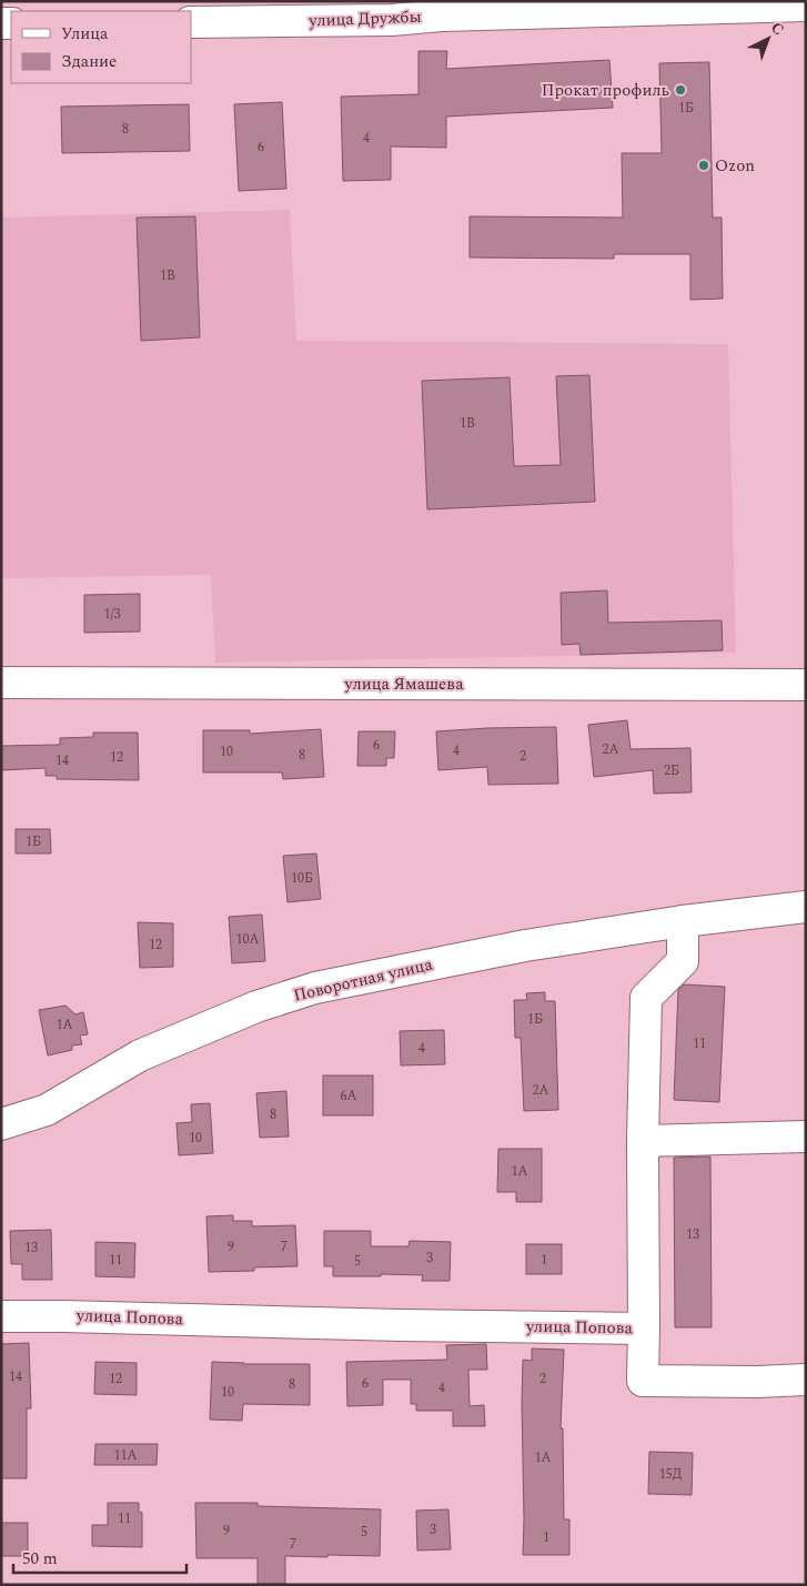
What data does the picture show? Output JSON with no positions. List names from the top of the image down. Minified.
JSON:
{"streets":{"street":["улица Дружбы","улица Ямашева","Поворотная улица","улица Попова"]},"crossings":[["Поворотная улица","улица Попова"]],"places":["Прокат профиль","Ozon"],"house_numbers":["1Б","8","4","6","1В","1В","1/3","6","2А","4","10","8","2","12","14","2Б","1Б","10Б","10А","12","1Б","1А","11","4","2А","6А","8","10","1А","13","9","7","13","3","11","1","5","14","12","2","6","8","4","10","11А","1А","15Д","11","3","9","5","1","7"],"legend":["Улица","Здание"],"scale_bar":"50 m","north":"top right"}
